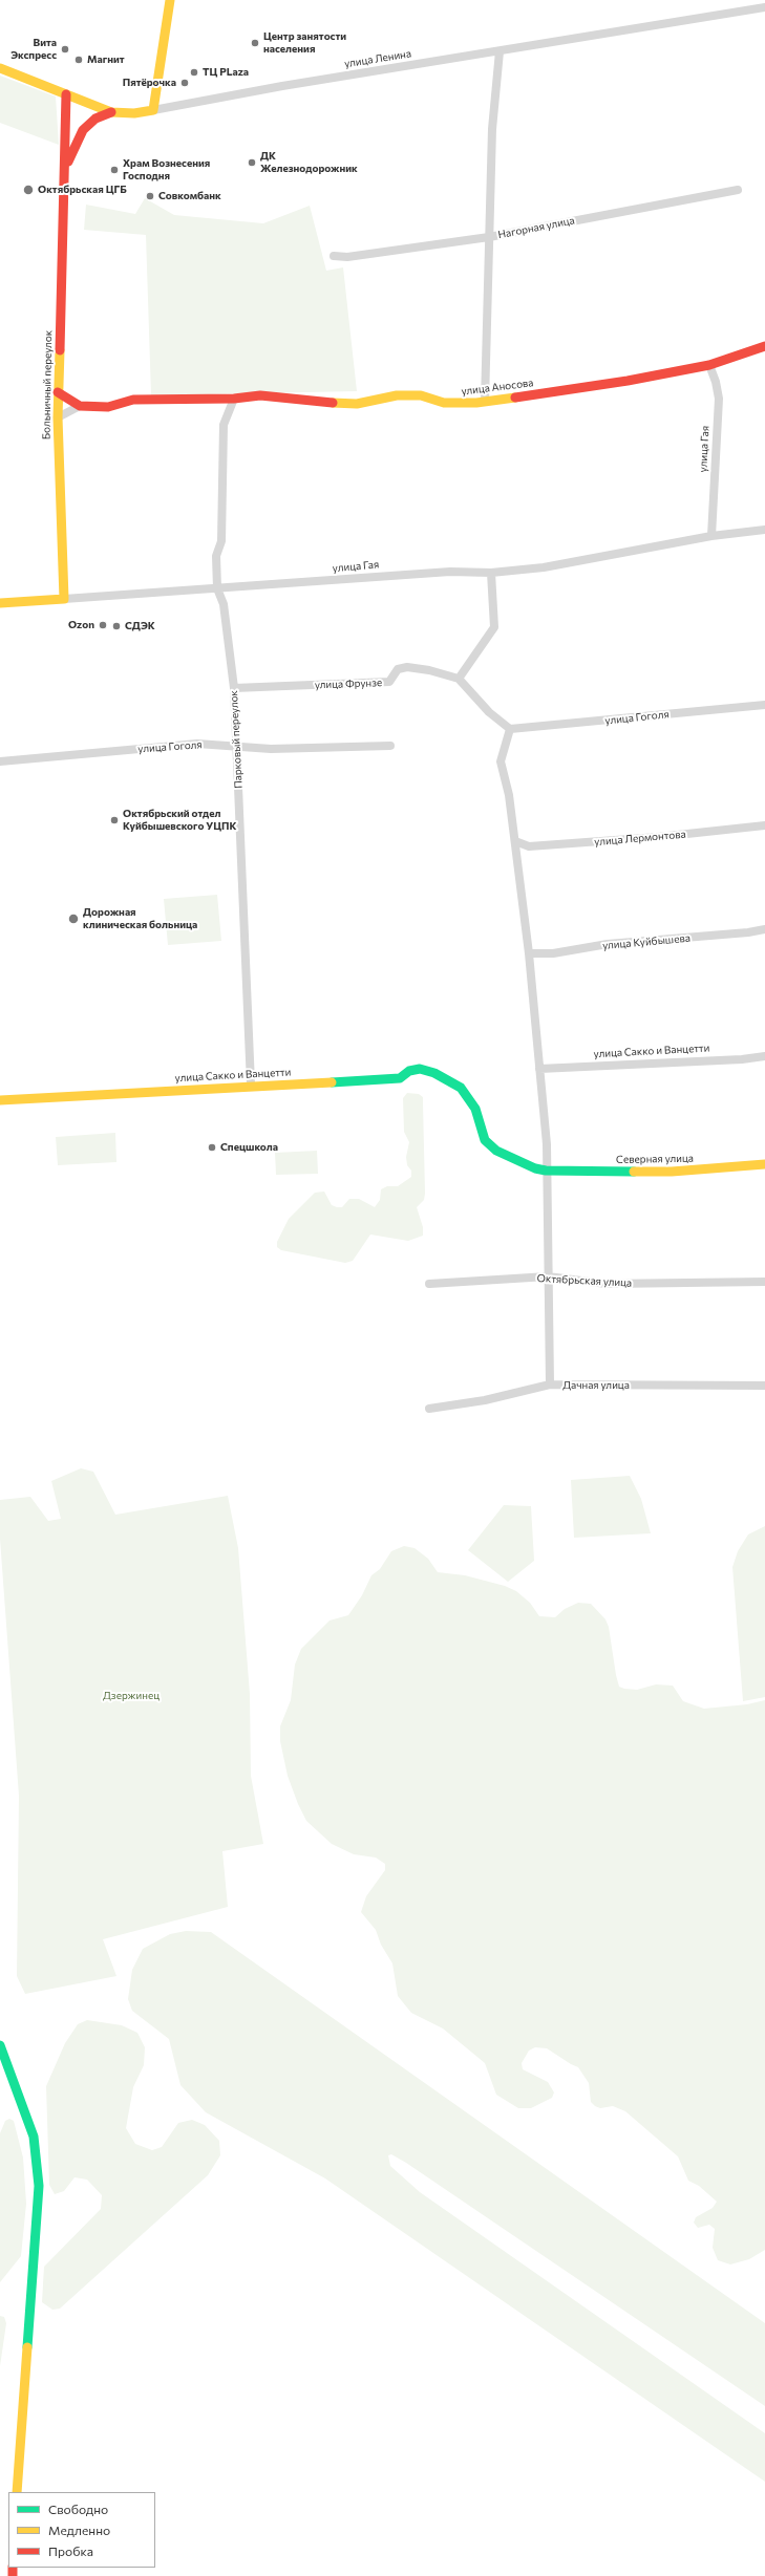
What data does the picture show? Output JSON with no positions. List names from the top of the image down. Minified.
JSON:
{"streets":{"street":["улица Ленина","Нагорная улица","Больничный переулок","улица Аносова","улица Гая","улица Фрунзе","улица Гоголя","Парковый переулок","улица Лермонтова","улица Куйбышева","улица Сакко и Ванцетти","Северная улица","Октябрьская улица","Дачная улица"]},"crossings":[["улица Ленина","Больничный переулок"],["Больничный переулок","улица Аносова"],["Больничный переулок","улица Гая"],["улица Аносова","улица Гая"],["улица Аносова","Парковый переулок"],["улица Гая","Парковый переулок"],["улица Фрунзе","Парковый переулок"],["улица Гоголя","Парковый переулок"],["Парковый переулок","улица Сакко и Ванцетти"],["улица Сакко и Ванцетти","Северная улица"]],"parks":["Дзержинец"],"places":["Центр занятости населения","Вита Экспресс","Магнит","ТЦ PLaza","Пятёрочка","ДК Железнодорожник","Храм Вознесения Господня","Октябрьская ЦГБ","Совкомбанк","Ozon","СДЭК","Октябрьский отдел Куйбышевского УЦПК","Дорожная клиническая больница","Спецшкола"],"legend":["Свободно","Медленно","Пробка"]}
